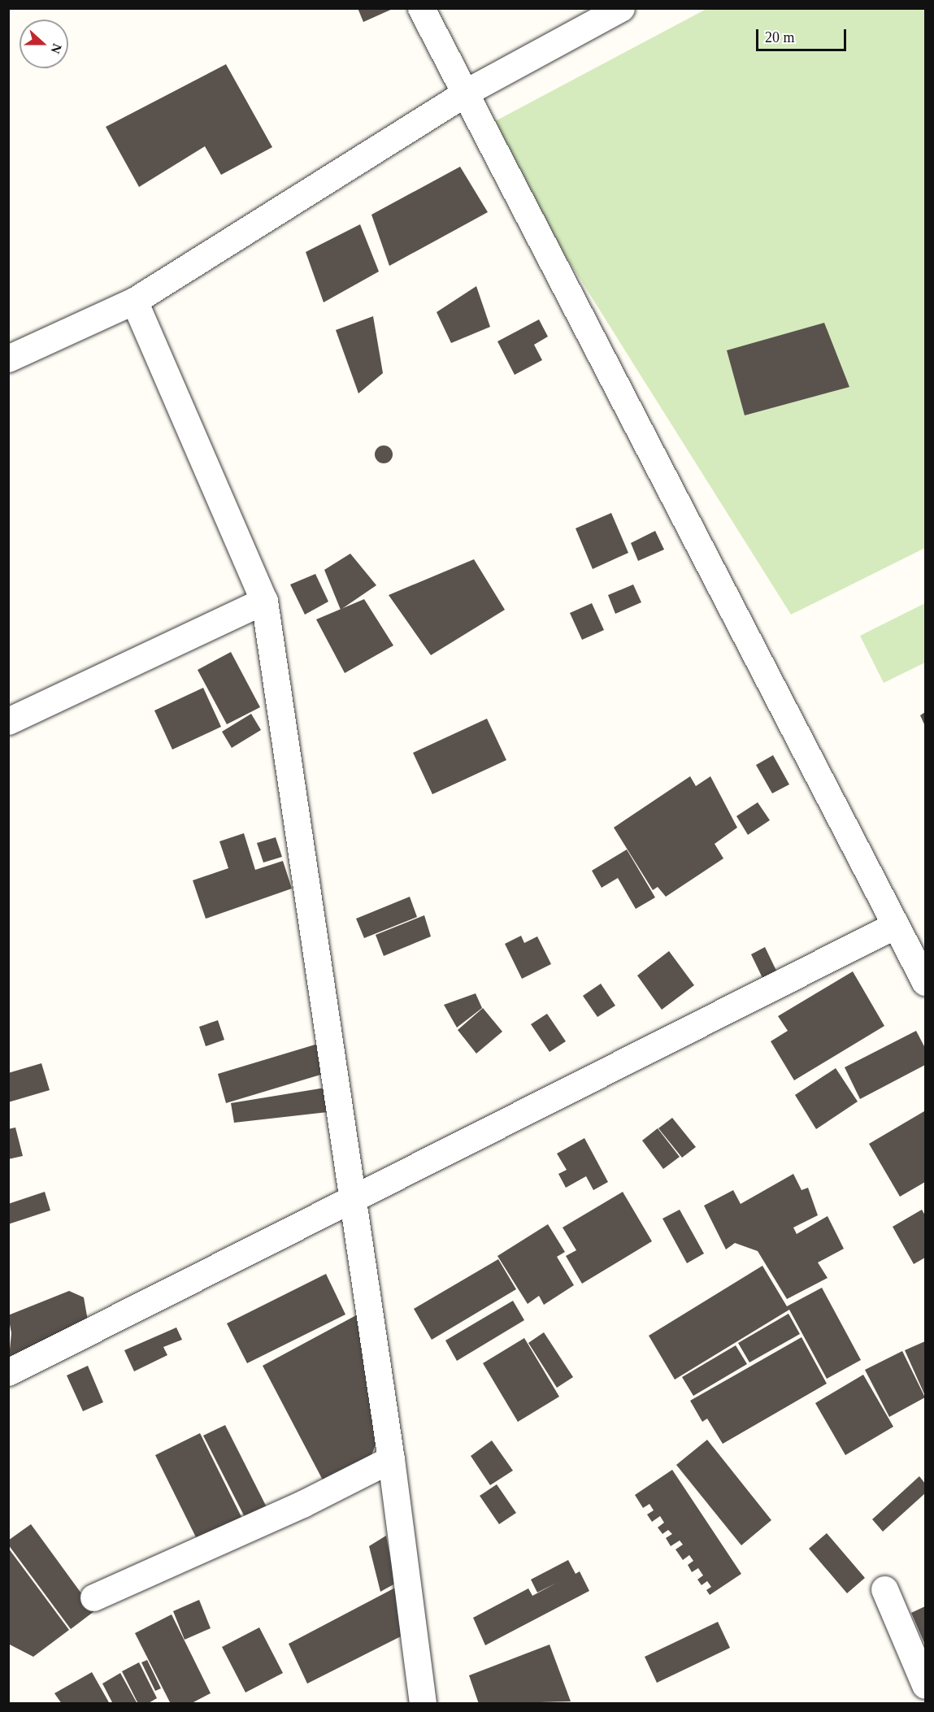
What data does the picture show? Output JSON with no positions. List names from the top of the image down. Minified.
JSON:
{"scale_bar":"20 m","north":"right"}
